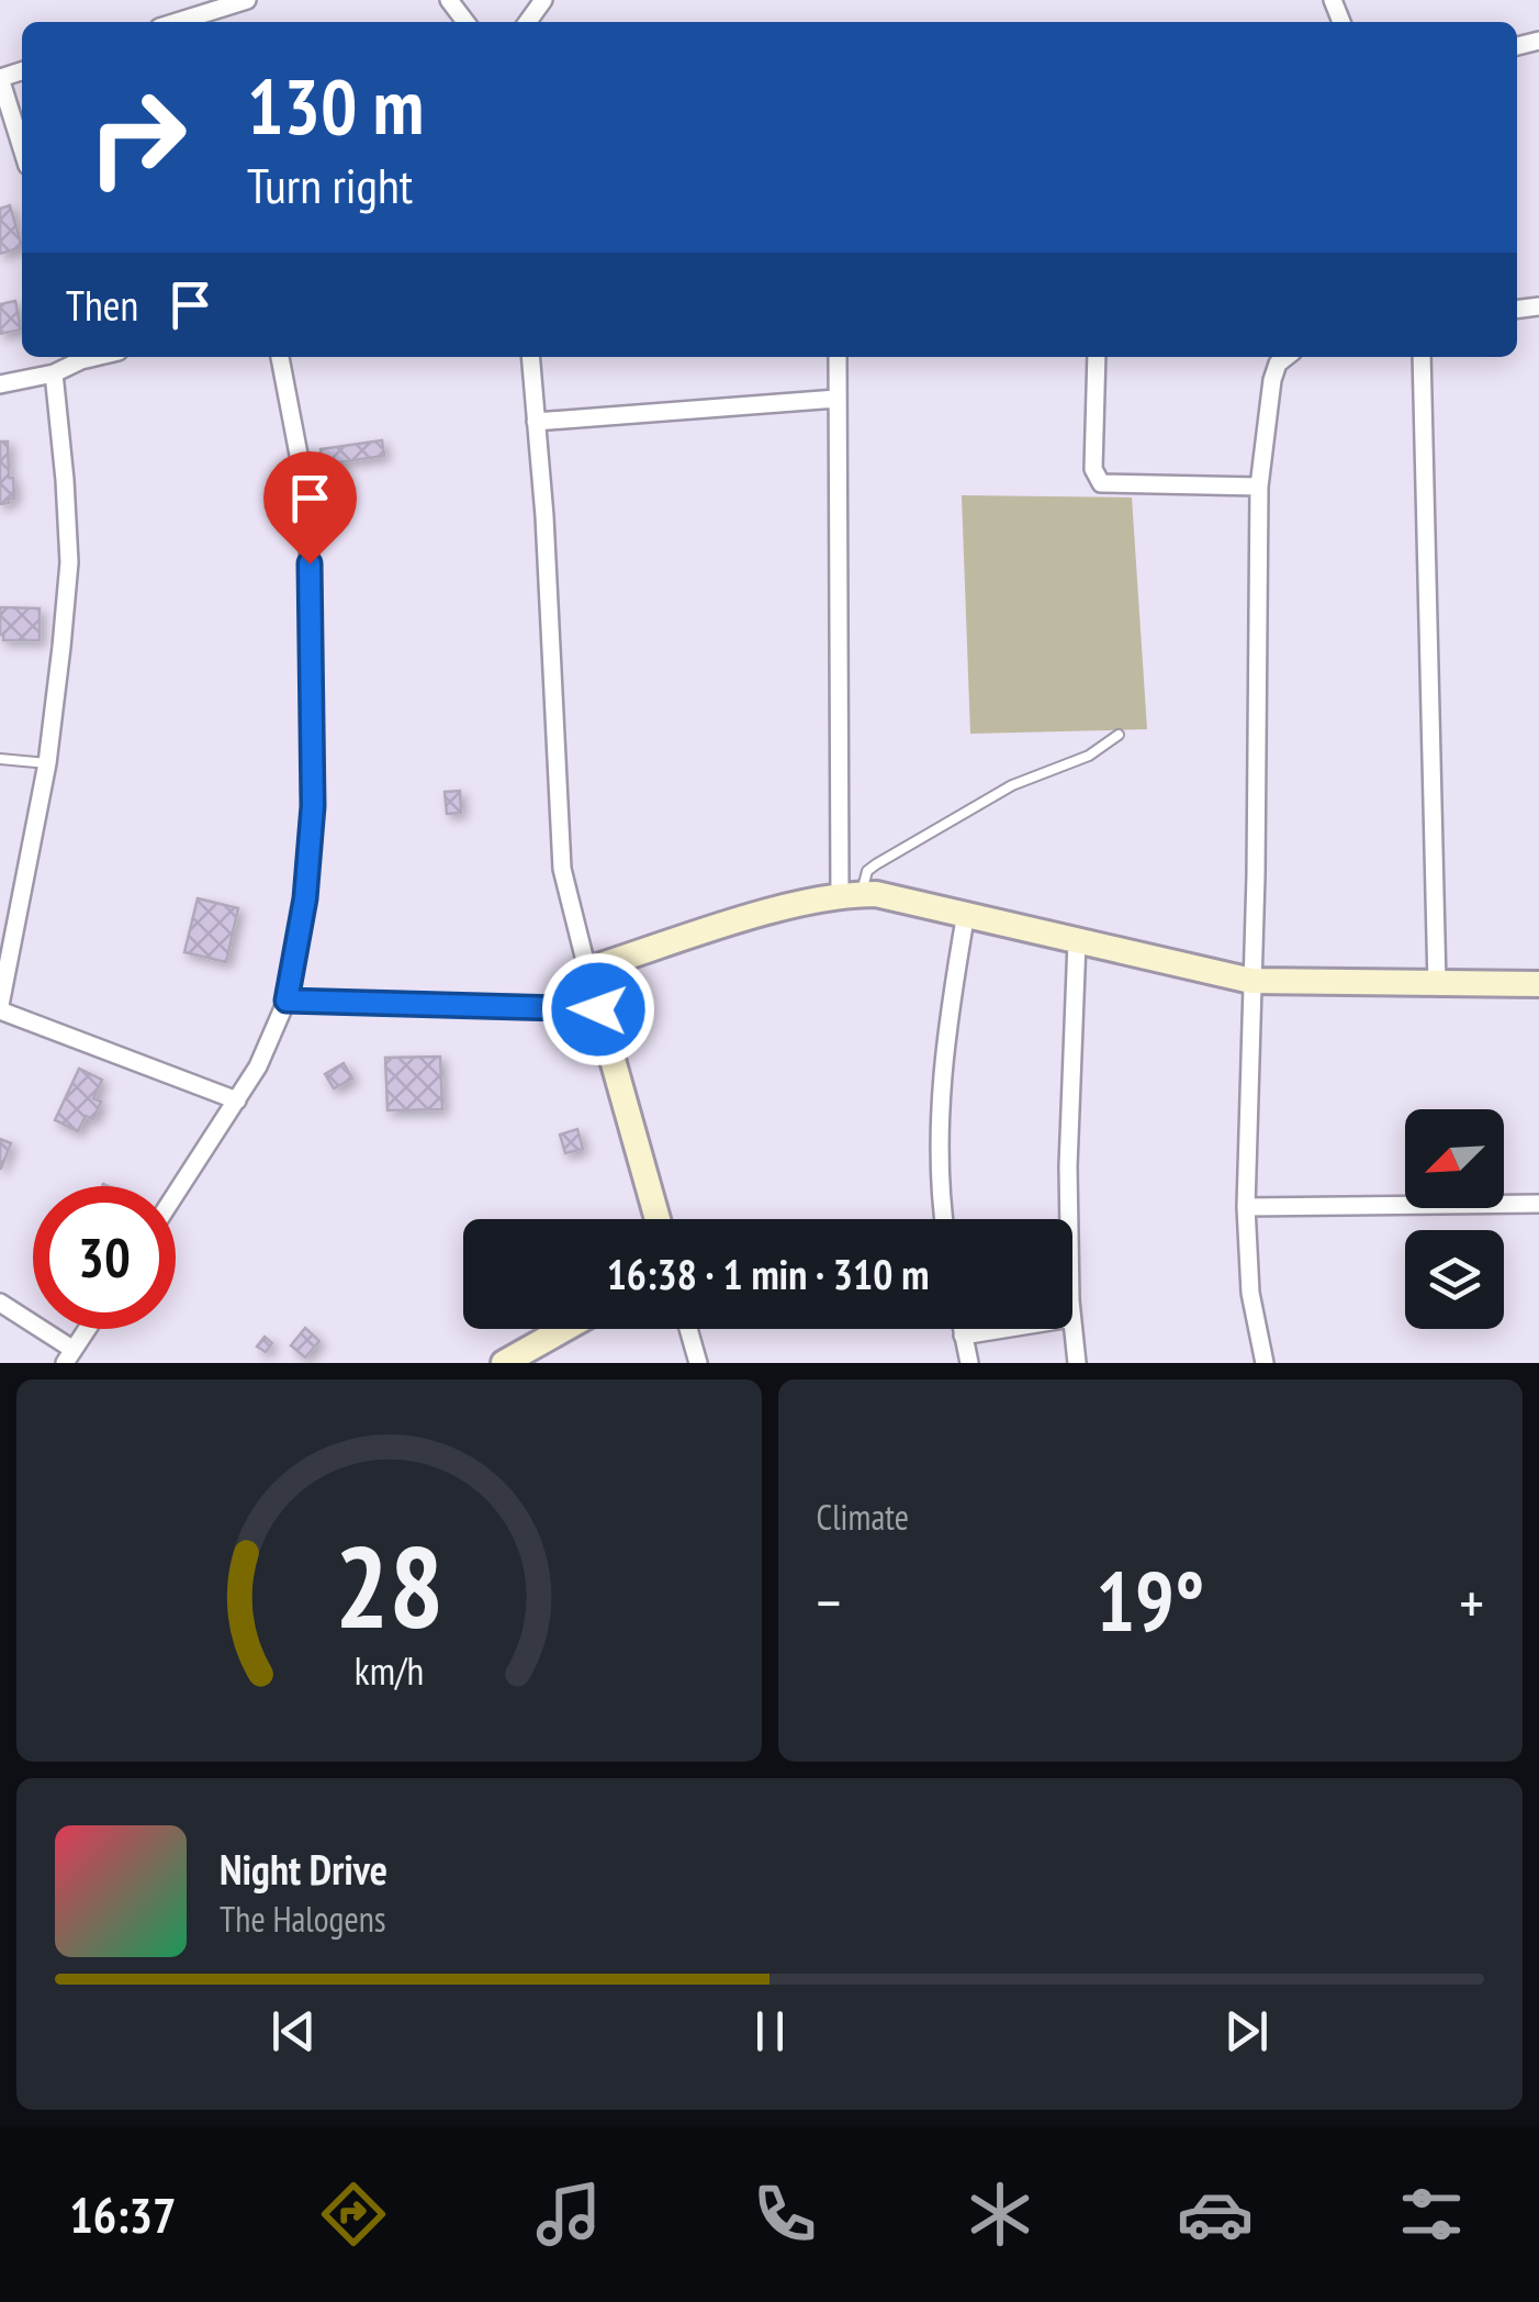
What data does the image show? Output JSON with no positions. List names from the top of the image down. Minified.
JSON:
{"north":"bottom left","page":{"turn":["130 m","Turn right"],"then":"Then","limit":"30","trip":"16:38 · 1 min · 310 m","tile":"Climate","heat":["−","19°","+"],"song":["Night Drive","The Halogens"],"tabs":"16:37","gauge":["28","km/h"]}}
